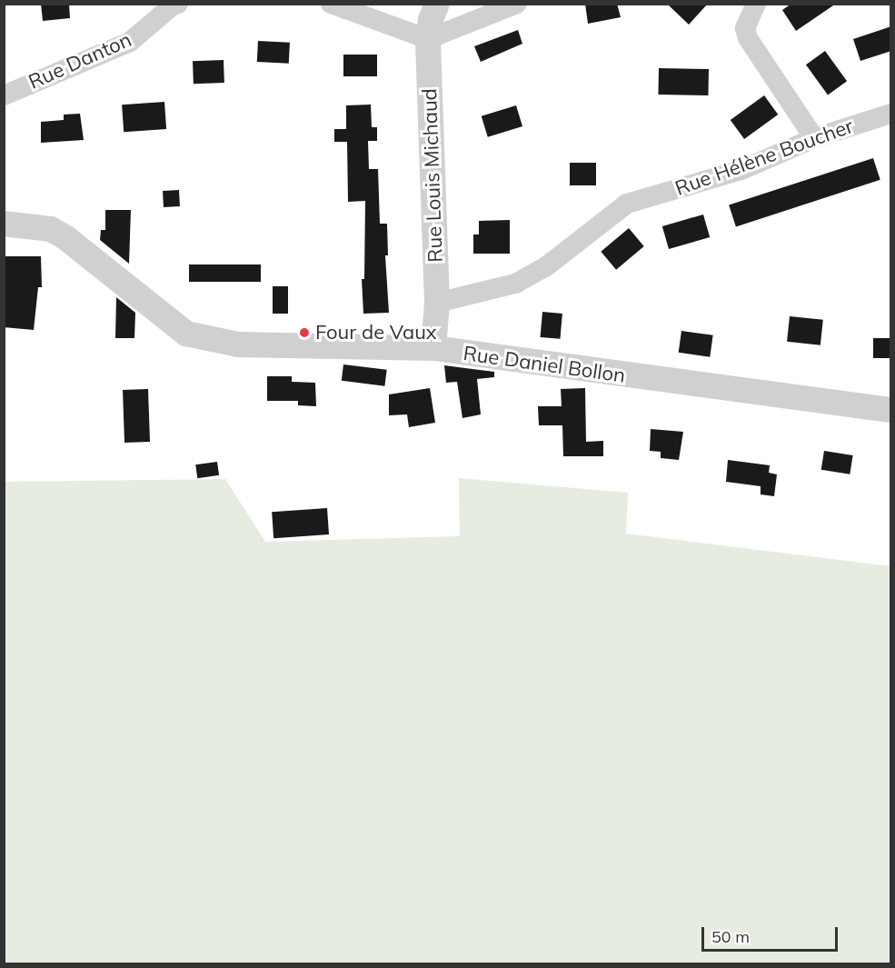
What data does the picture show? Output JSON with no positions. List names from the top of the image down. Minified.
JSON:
{"streets":{"street":["Rue Danton","Rue Hélène Boucher","Rue Louis Michaud","Rue Daniel Bollon"]},"crossings":[["Rue Hélène Boucher","Rue Louis Michaud"],["Rue Louis Michaud","Rue Daniel Bollon"]],"places":["Four de Vaux"],"scale_bar":"50 m"}
